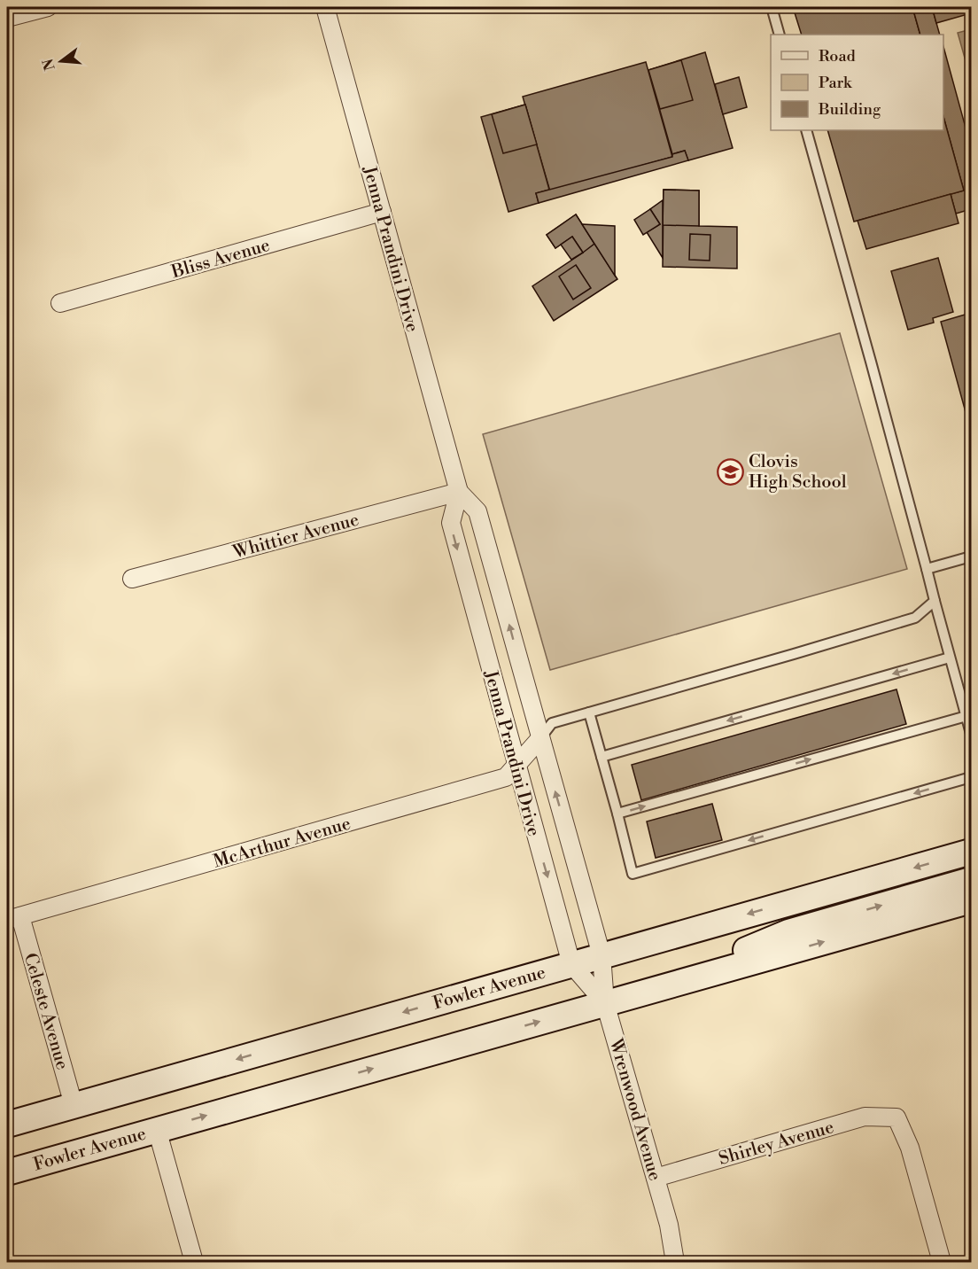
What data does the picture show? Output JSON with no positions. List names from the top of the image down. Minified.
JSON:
{"streets":{"main road":["Fowler Avenue"],"street":["Jenna Prandini Drive","Bliss Avenue","Whittier Avenue","McArthur Avenue","Celeste Avenue","Wrenwood Avenue","Shirley Avenue"]},"crossings":[["Jenna Prandini Drive","Bliss Avenue"],["Jenna Prandini Drive","Whittier Avenue"],["Jenna Prandini Drive","McArthur Avenue"],["Jenna Prandini Drive","Fowler Avenue"],["Jenna Prandini Drive","Wrenwood Avenue"],["McArthur Avenue","Celeste Avenue"],["Fowler Avenue","Celeste Avenue"],["Fowler Avenue","Wrenwood Avenue"],["Wrenwood Avenue","Shirley Avenue"]],"places":{"school or university":["Clovis High School"]},"legend":["Road","Park","Building"],"north":"left"}
